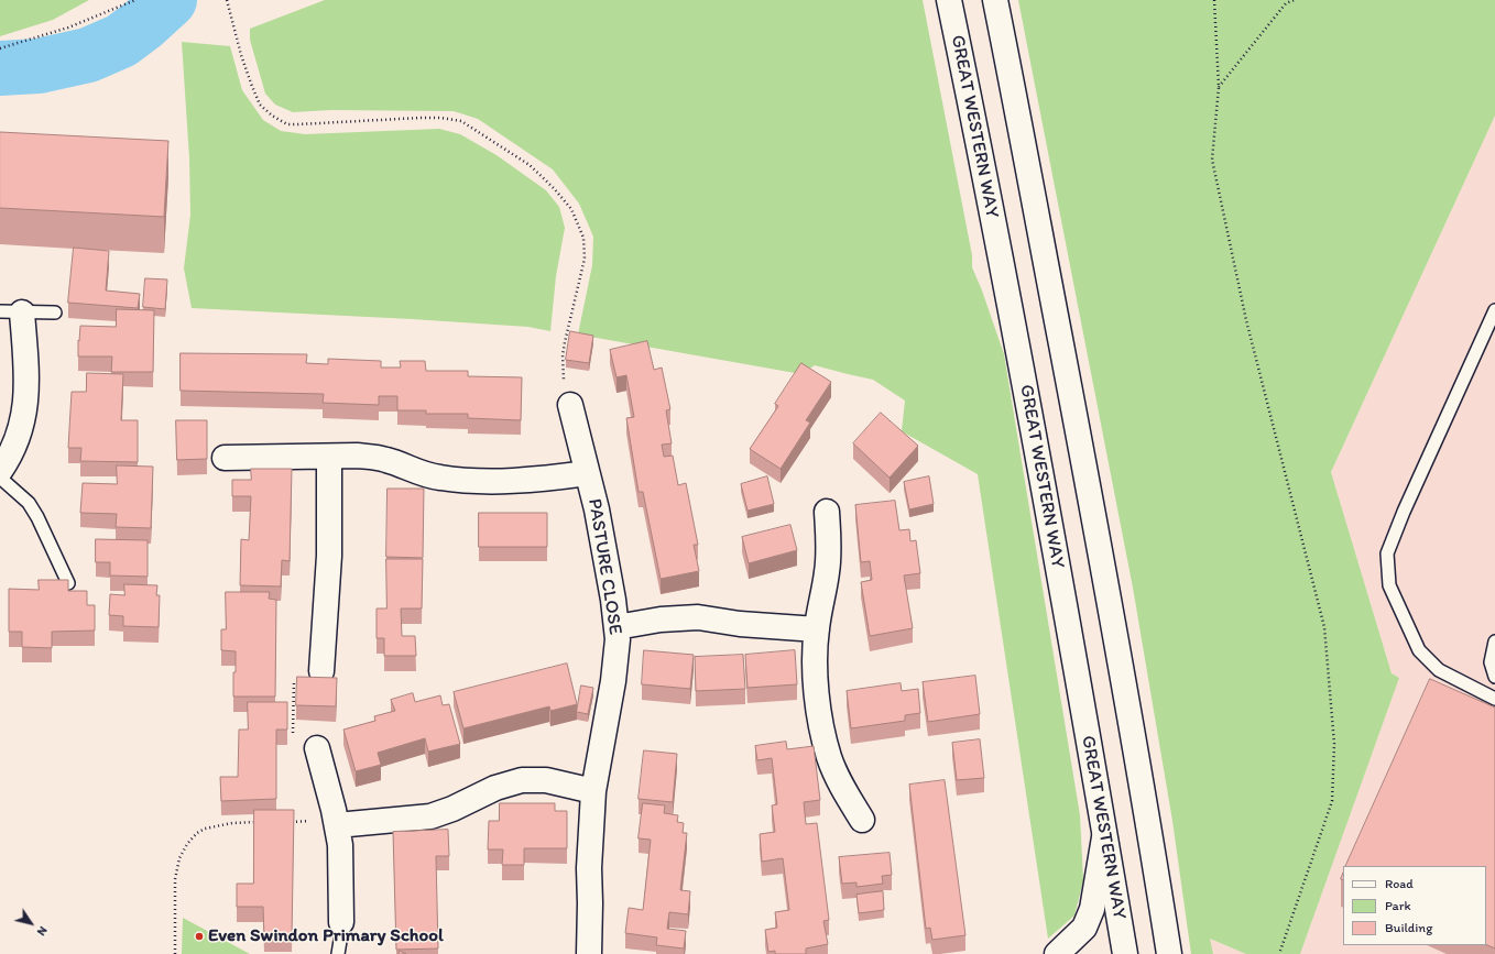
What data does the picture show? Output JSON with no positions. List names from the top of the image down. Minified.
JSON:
{"streets":{"street":["GREAT WESTERN WAY","PASTURE CLOSE"]},"places":["Even Swindon Primary School"],"legend":["Road","Park","Building"],"north":"bottom right"}
